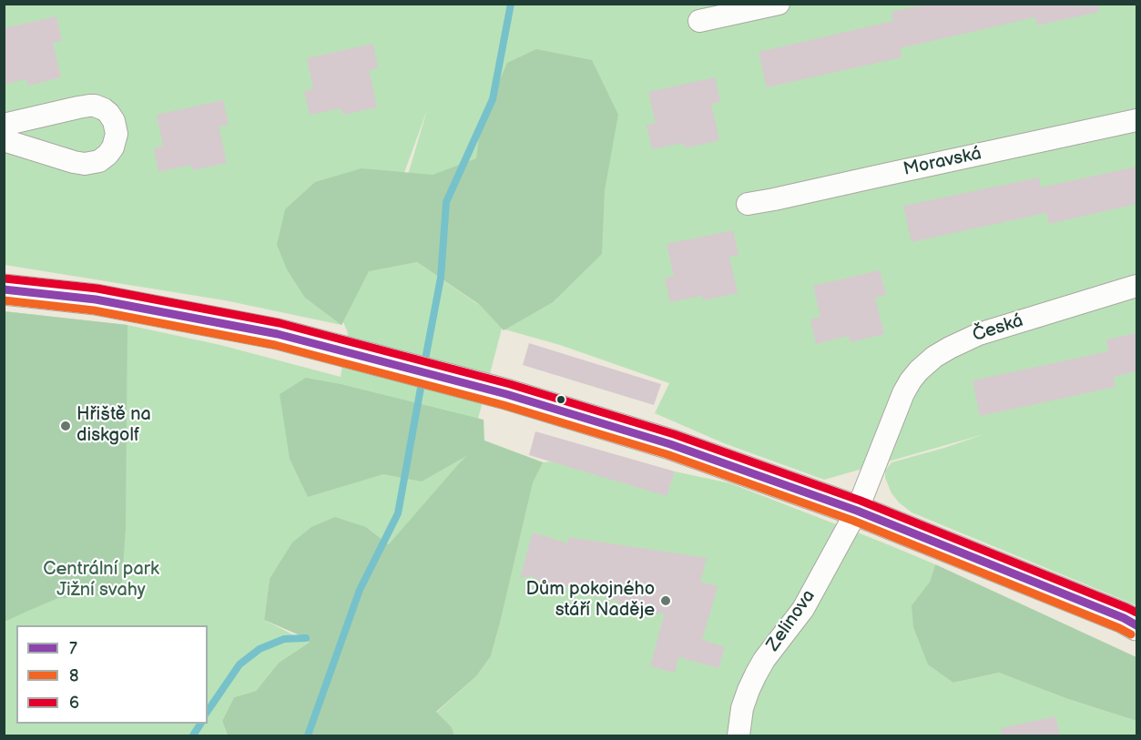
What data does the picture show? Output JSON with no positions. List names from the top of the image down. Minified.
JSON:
{"streets":{"street":["Moravská","Česká","Zelinova"]},"crossings":[["Česká","Zelinova"]],"parks":["Centrální park Jižní svahy"],"places":["Hřiště na diskgolf","Dům pokojného stáří Naděje"],"lines":["transit line 6","transit line 7","transit line 8"],"legend":["7","8","6"]}
